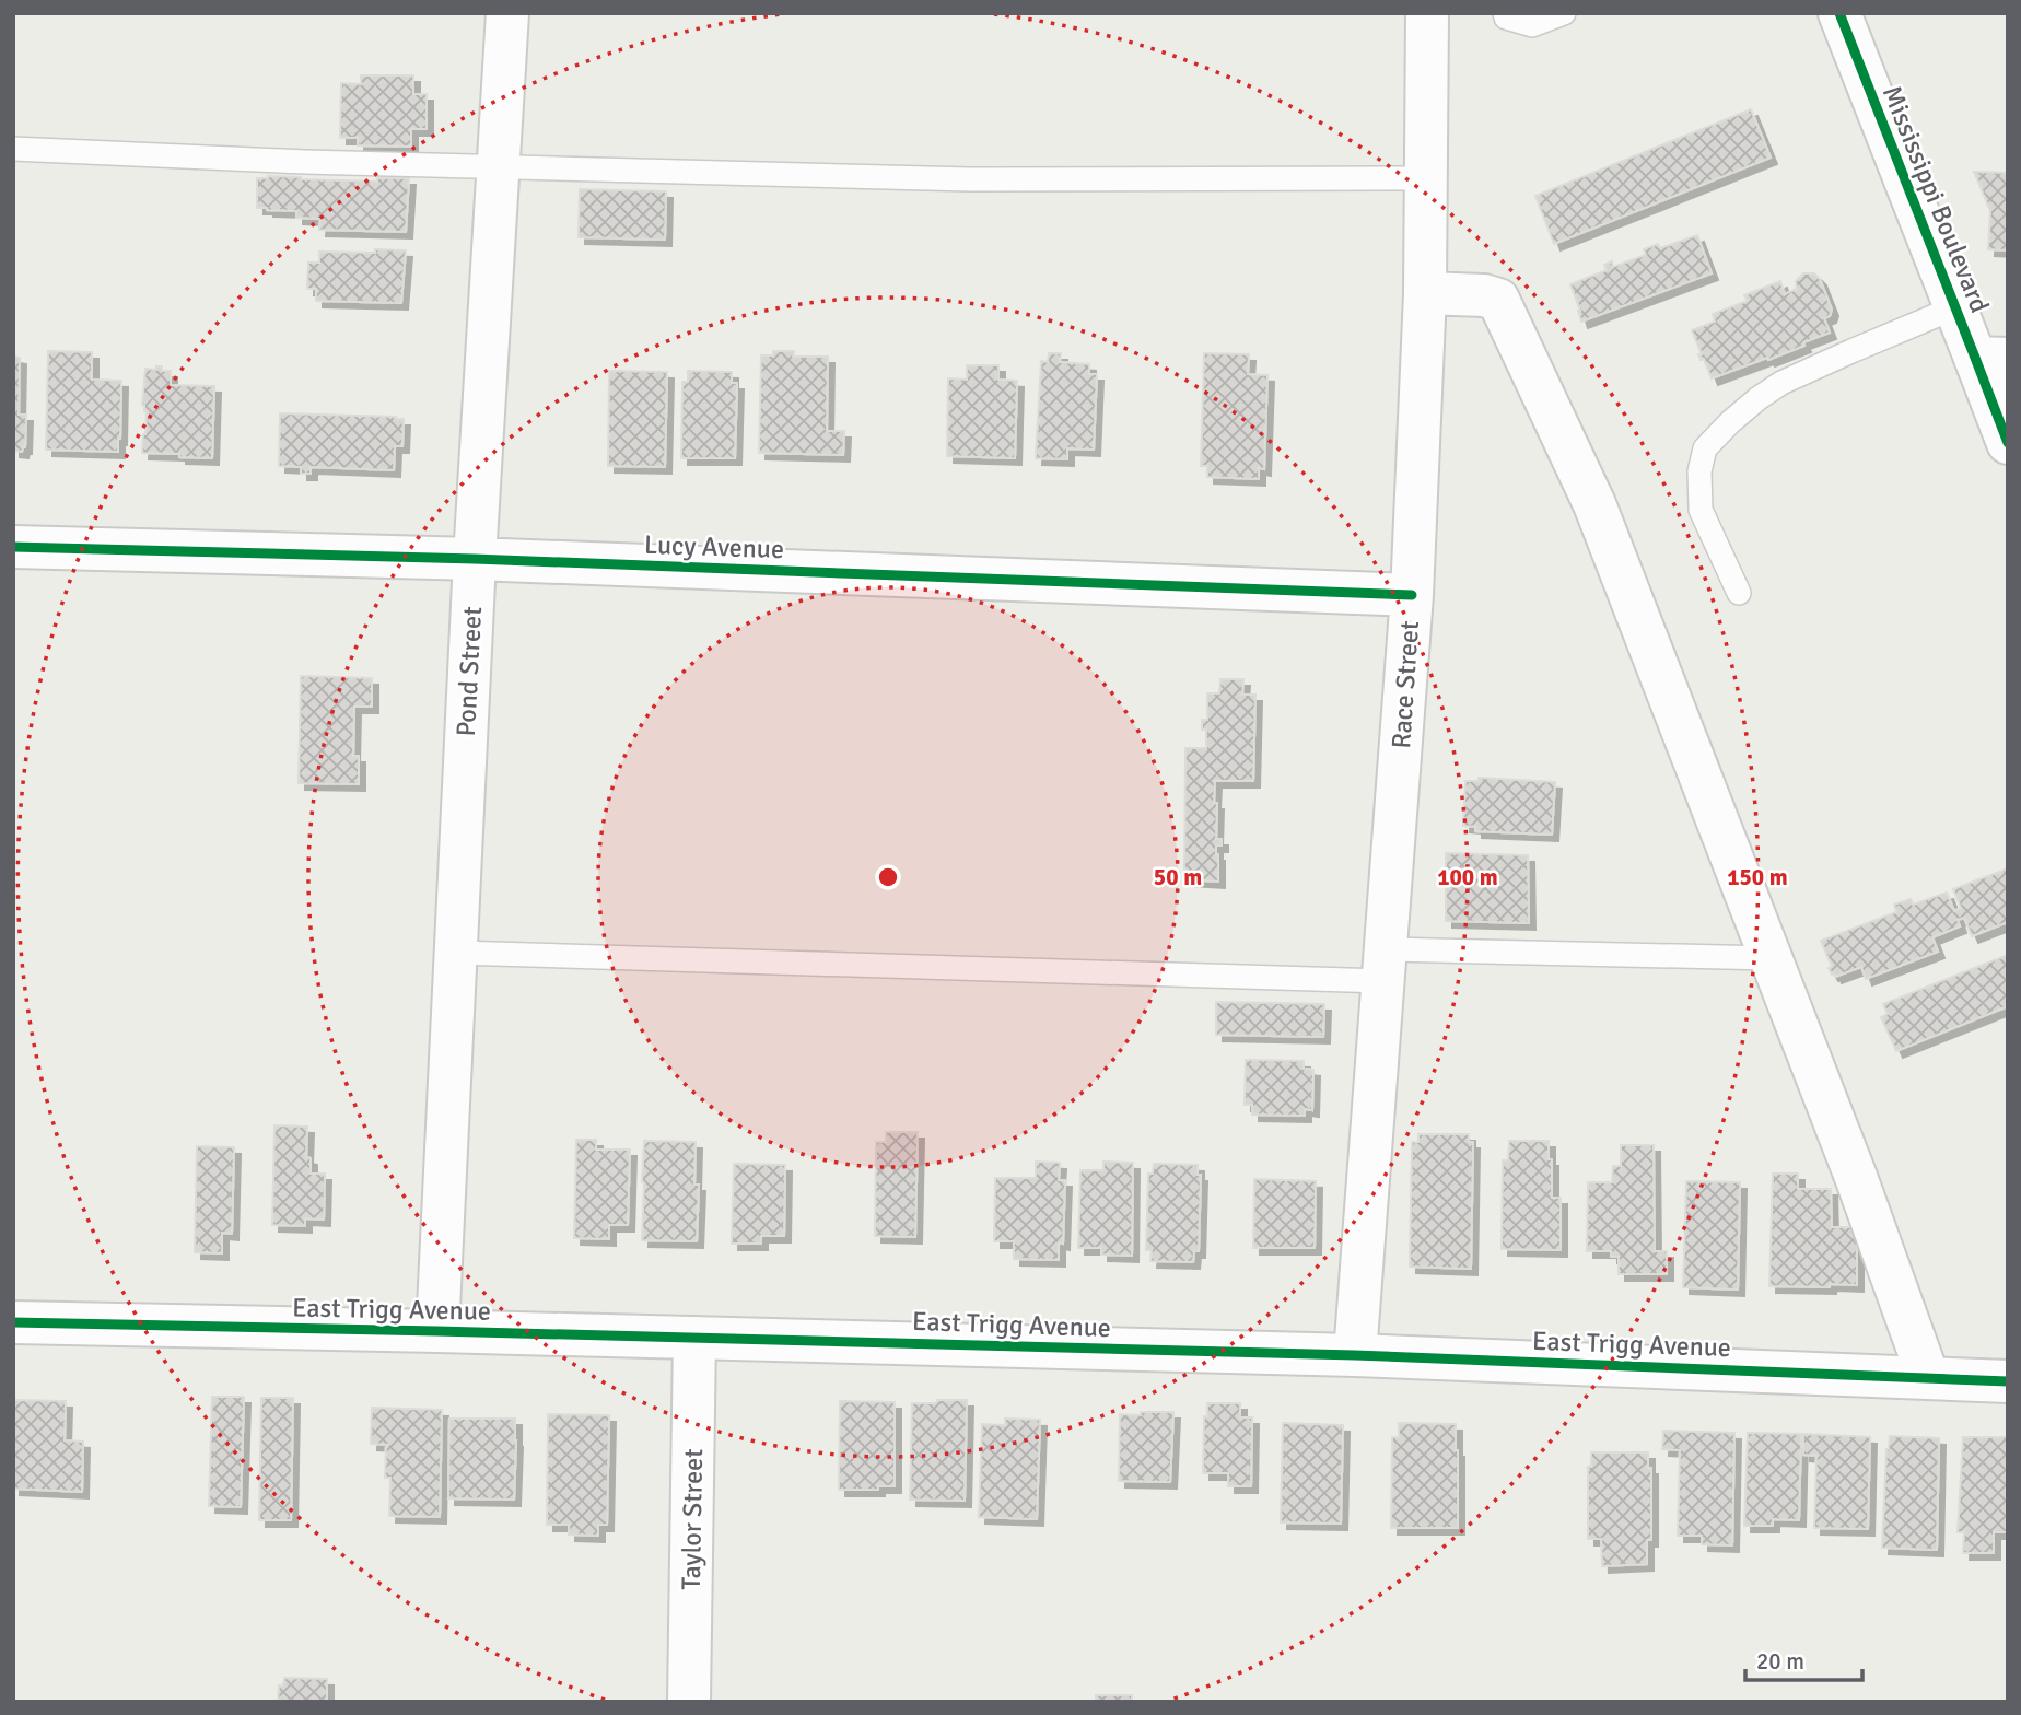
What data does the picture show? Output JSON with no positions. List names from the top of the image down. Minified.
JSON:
{"streets":{"street":["Mississippi Boulevard","Lucy Avenue","Pond Street","Race Street","East Trigg Avenue","Taylor Street"]},"crossings":[["Lucy Avenue","Pond Street"],["Lucy Avenue","Race Street"],["Pond Street","East Trigg Avenue"],["Race Street","East Trigg Avenue"],["East Trigg Avenue","Taylor Street"]],"scale_bar":"20 m","rings":["50 m","100 m","150 m"]}
